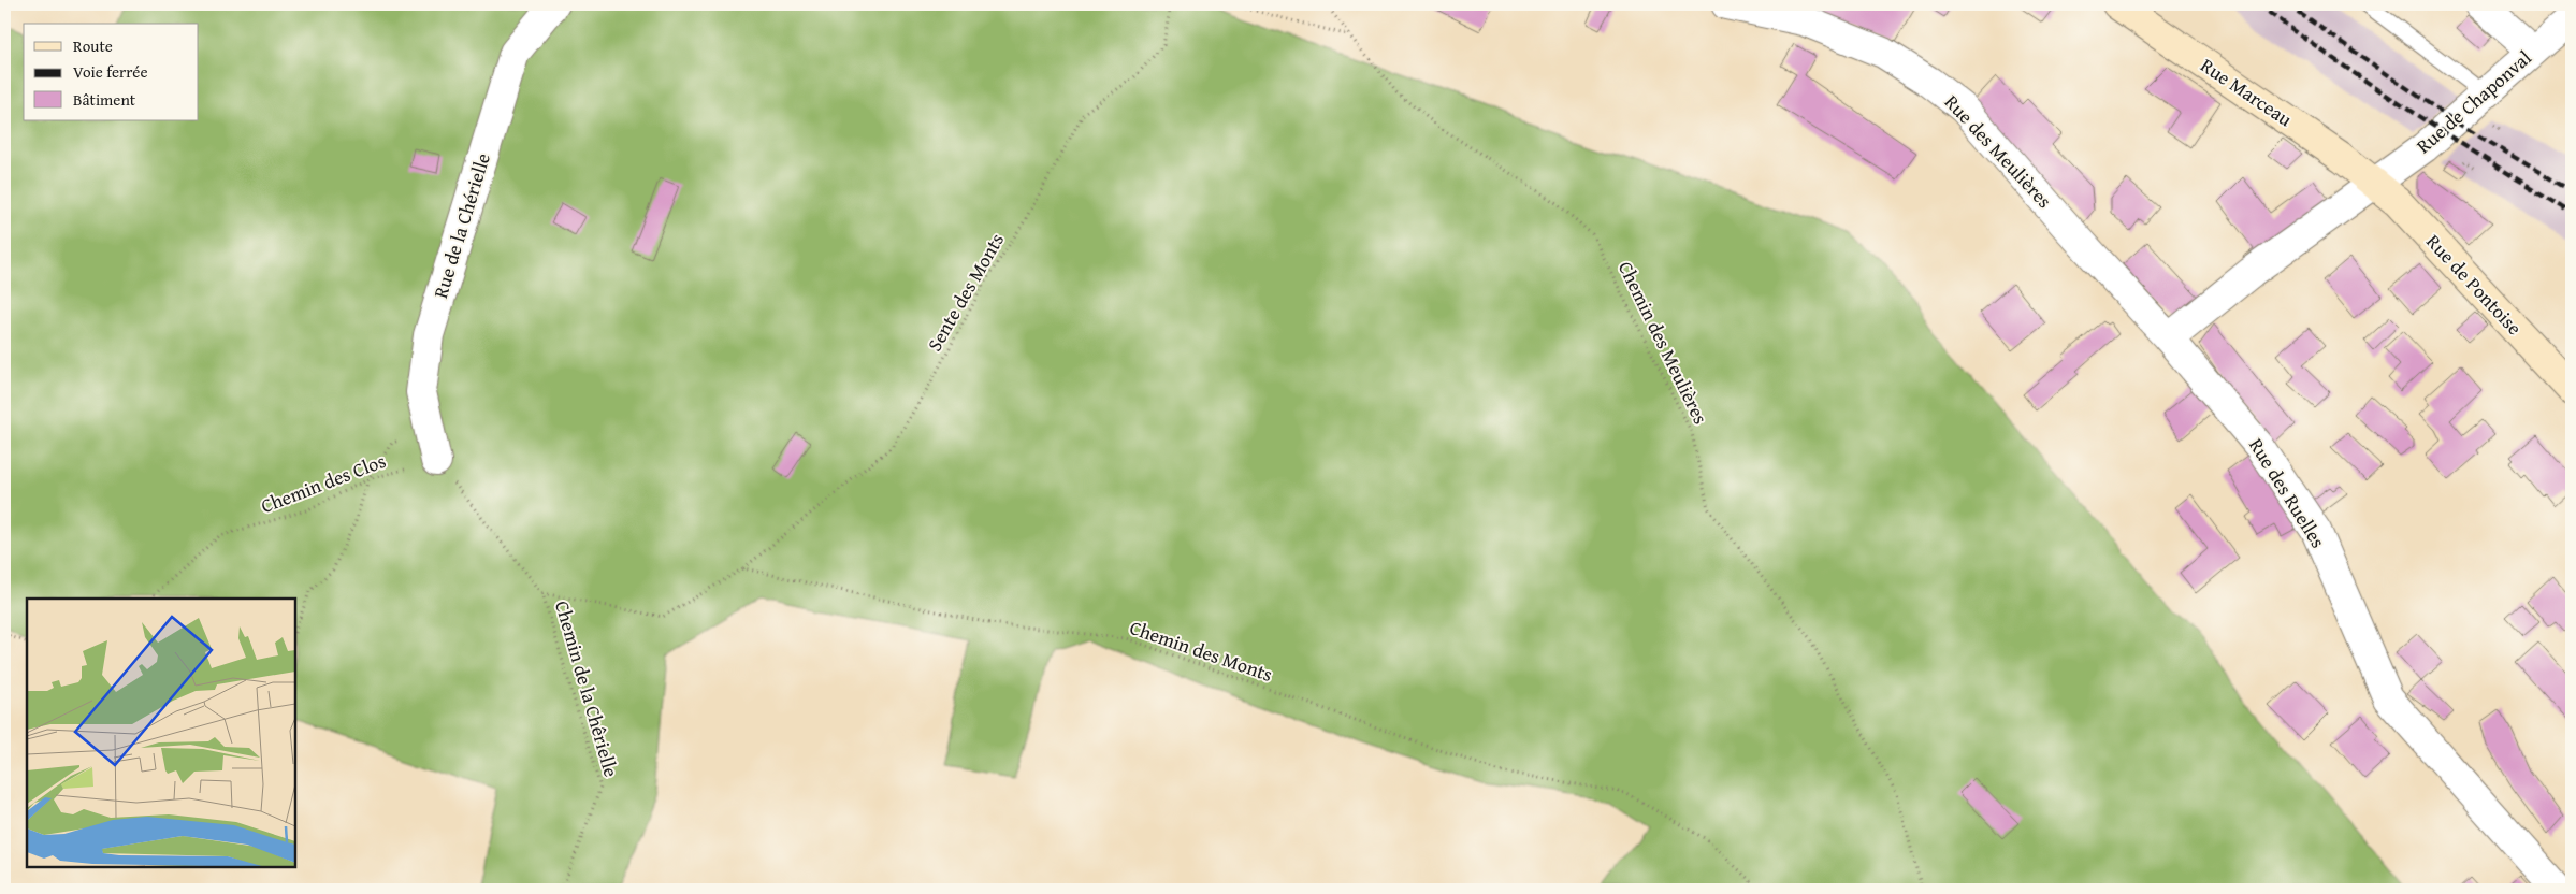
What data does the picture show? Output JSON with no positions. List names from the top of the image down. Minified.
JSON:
{"streets":{"main road":["Rue Marceau","Rue de Pontoise"],"street":["Rue de Chaponval","Rue des Meulières","Rue de la Chérielle","Rue des Ruelles"],"path":["Sente des Monts","Chemin des Meulières","Chemin des Clos","Chemin des Monts","Chemin de la Chêrielle"]},"crossings":[["Rue Marceau","Rue de Chaponval"],["Rue Marceau","Rue de Pontoise"],["Rue de Chaponval","Rue de Pontoise"],["Rue des Meulières","Rue des Ruelles"],["Rue de la Chérielle","Chemin des Clos"],["Rue de la Chérielle","Chemin de la Chêrielle"],["Sente des Monts","Chemin des Monts"],["Chemin des Clos","Chemin de la Chêrielle"]],"legend":["Route","Voie ferrée","Bâtiment"]}
